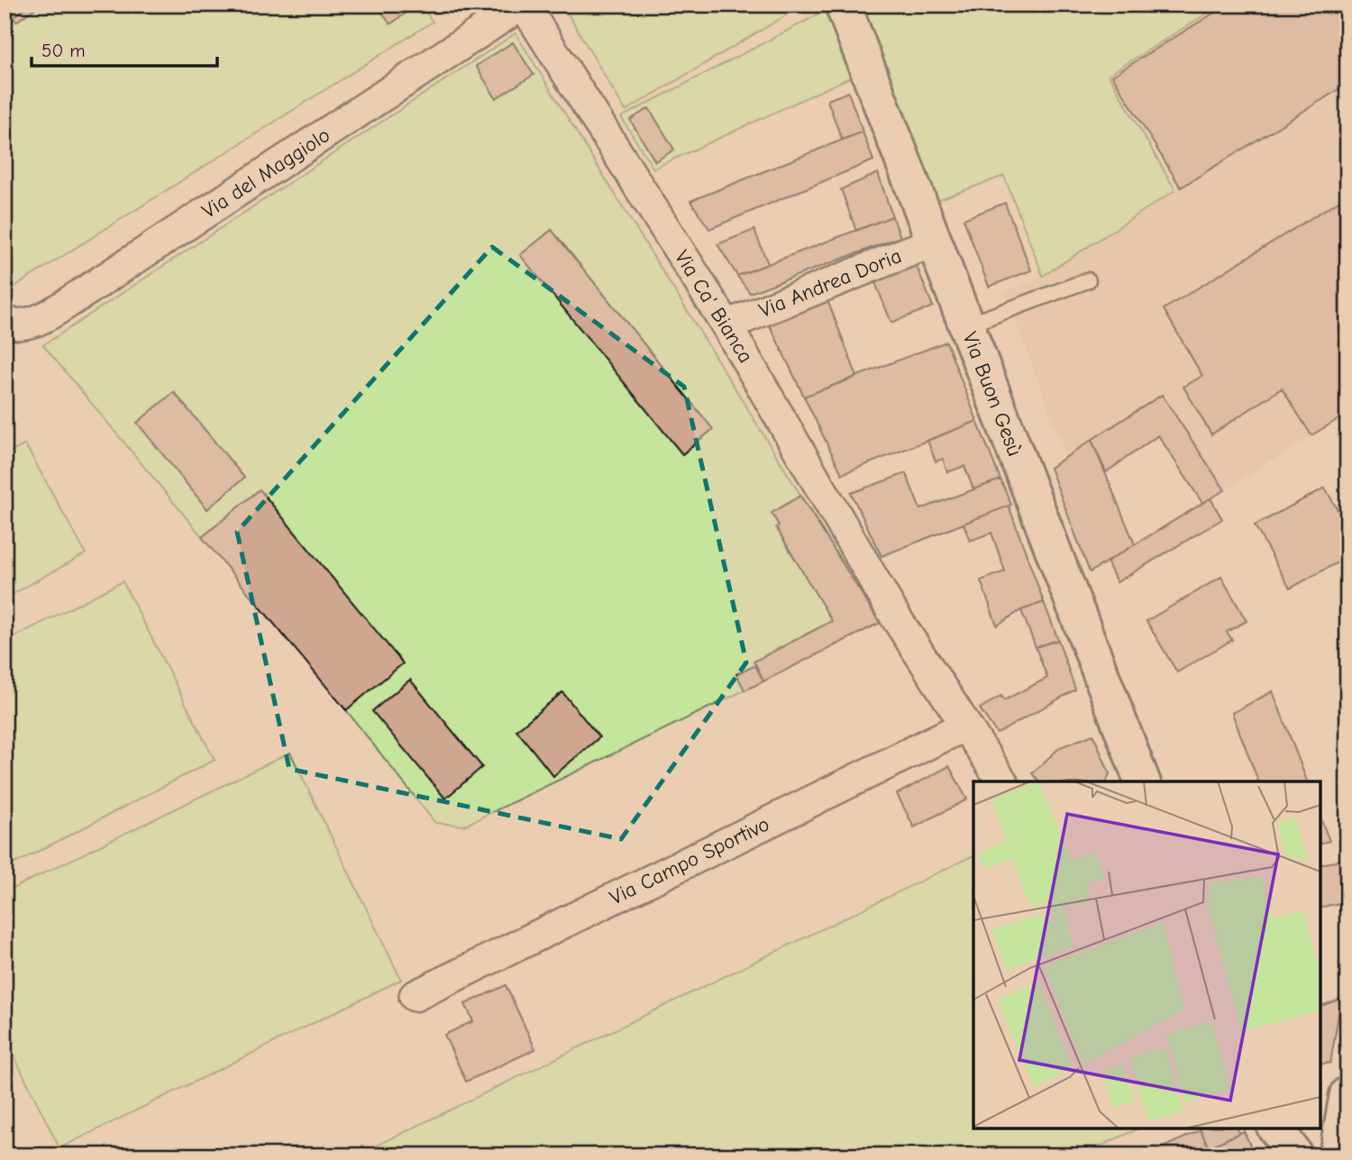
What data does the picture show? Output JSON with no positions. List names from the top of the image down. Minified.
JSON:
{"streets":{"street":["Via del Maggiolo","Via Andrea Doria","Via Ca' Bianca","Via Buon Gesù","Via Campo Sportivo"]},"crossings":[["Via del Maggiolo","Via Ca' Bianca"],["Via Andrea Doria","Via Ca' Bianca"],["Via Andrea Doria","Via Buon Gesù"],["Via Ca' Bianca","Via Campo Sportivo"]],"scale_bar":"50 m"}
